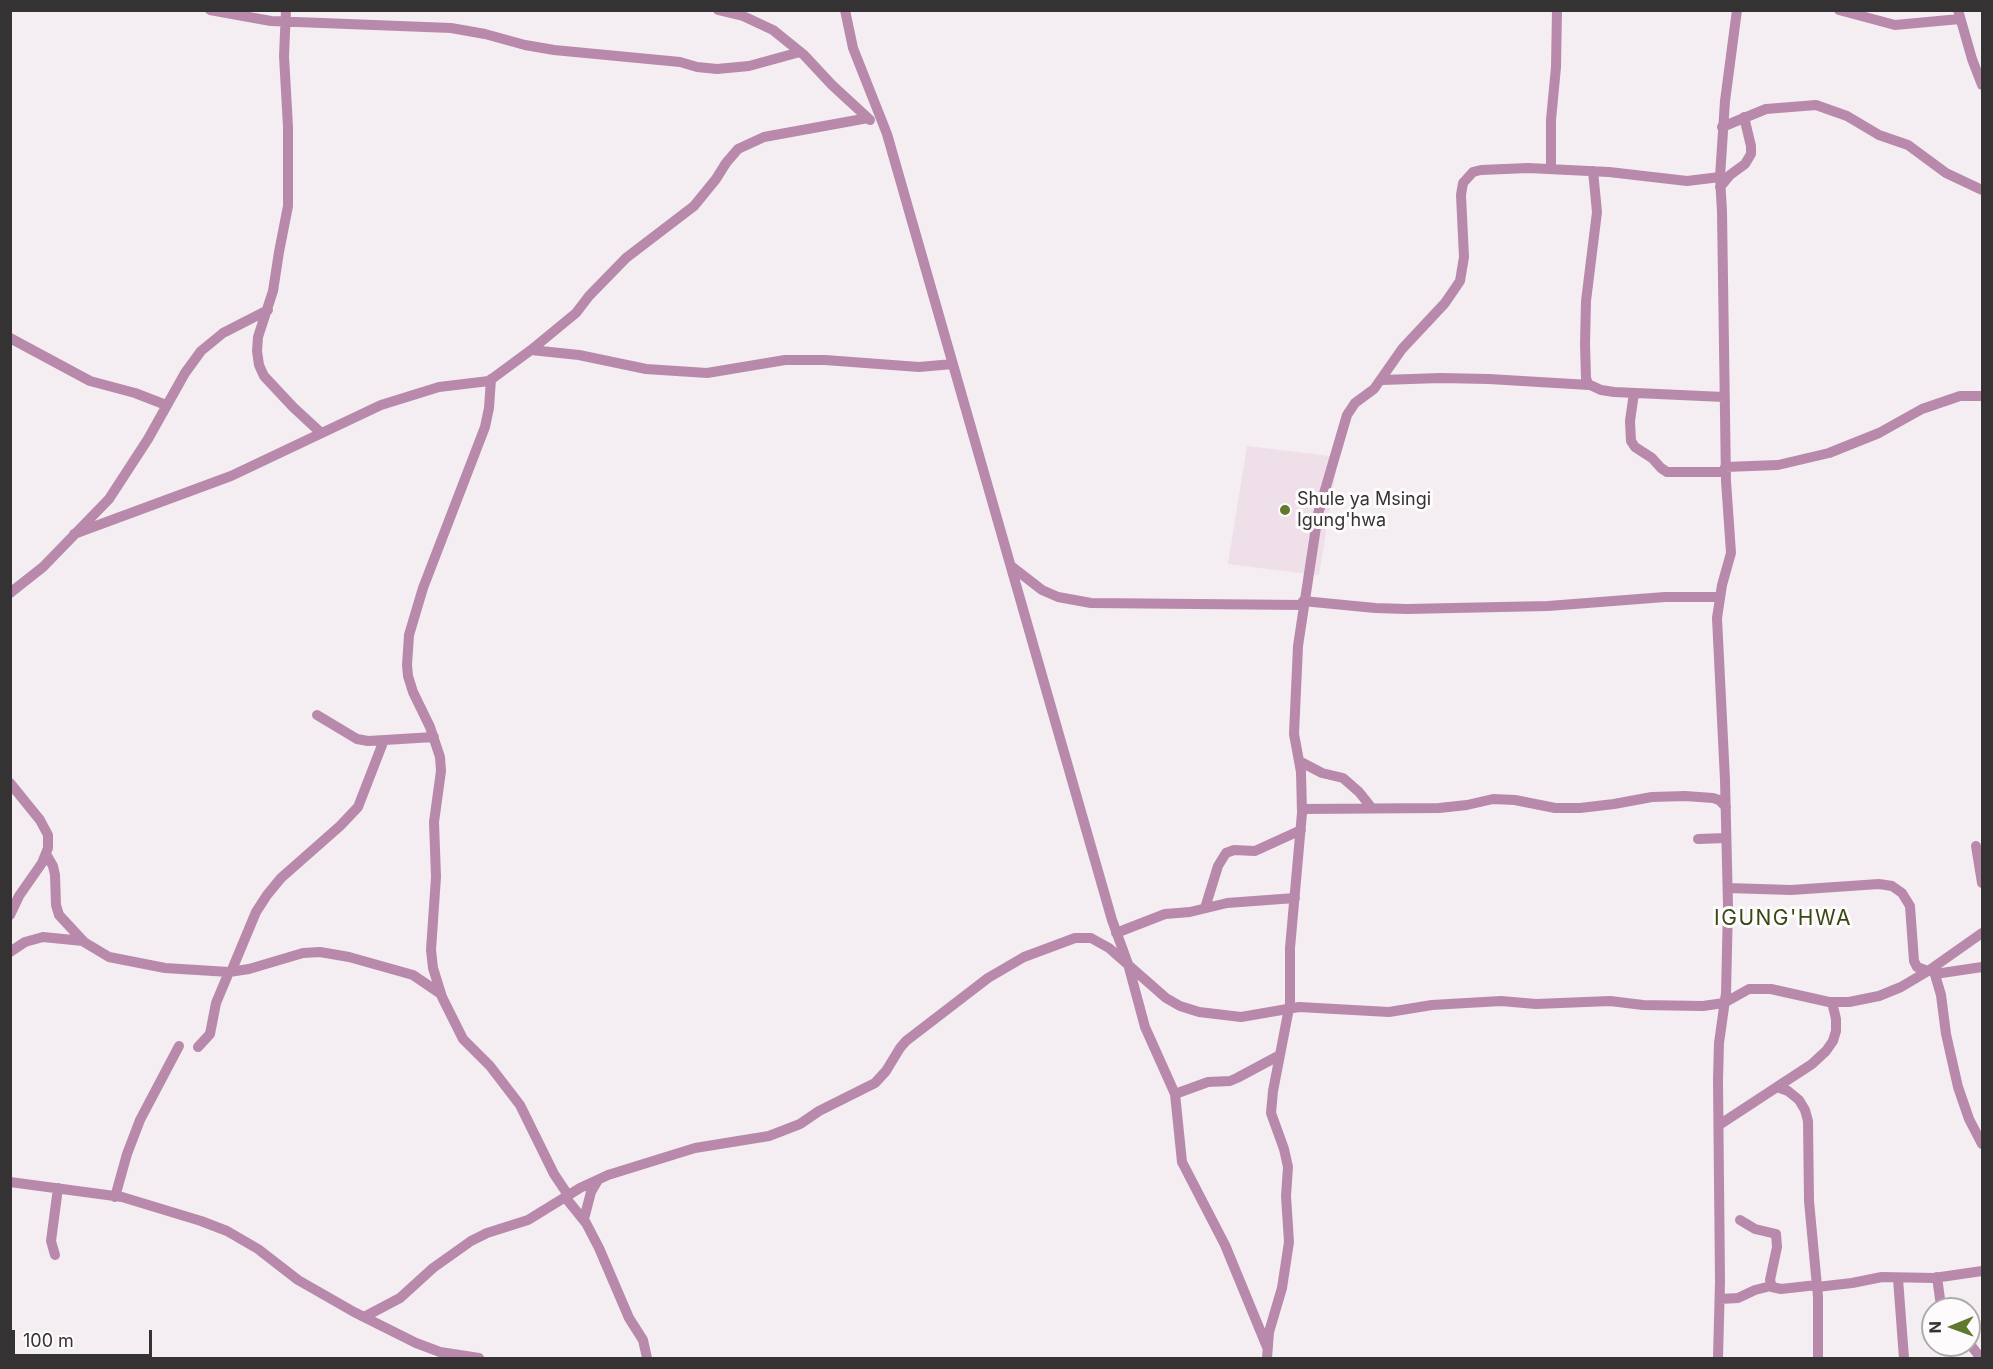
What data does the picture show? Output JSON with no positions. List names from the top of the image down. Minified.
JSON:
{"districts":["IGUNG'HWA"],"places":["Shule ya Msingi Igung'hwa"],"scale_bar":"100 m","north":"left"}
